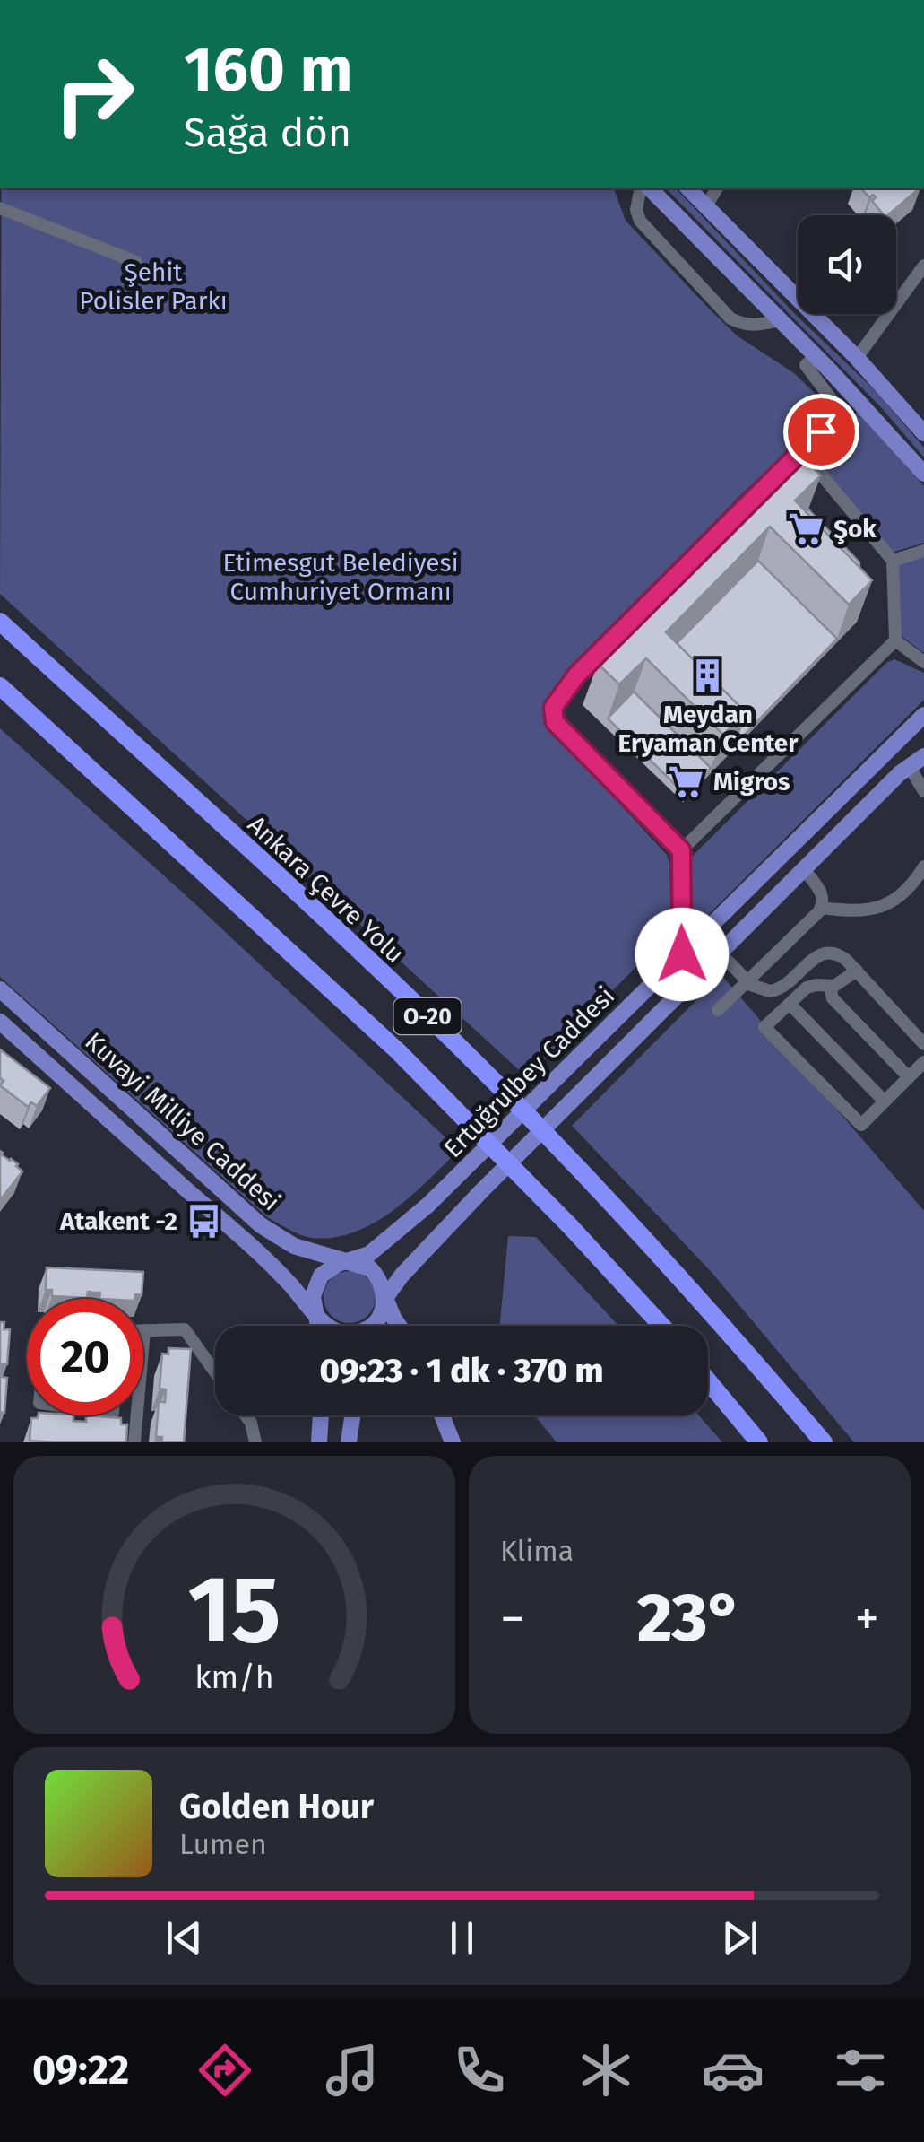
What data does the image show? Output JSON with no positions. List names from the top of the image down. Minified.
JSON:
{"streets":{"highway":["Ankara Çevre Yolu","O-20"],"main road":["Ertuğrulbey Caddesi","Kuvayi Milliye Caddesi"]},"crossings":[["Ertuğrulbey Caddesi","Kuvayi Milliye Caddesi"]],"parks":["Şehit Polisler Parkı","Etimesgut Belediyesi Cumhuriyet Ormanı"],"places":{"supermarket":["Şok","Migros"],"building":["Meydan Eryaman Center"],"bus stop":["Atakent -2"]},"page":{"turn":["160 m","Sağa dön"],"limit":"20","trip":"09:23 · 1 dk · 370 m","tile":"Klima","heat":["−","23°","+"],"song":["Golden Hour","Lumen"],"tabs":"09:22","gauge":["15","km/h"]}}
